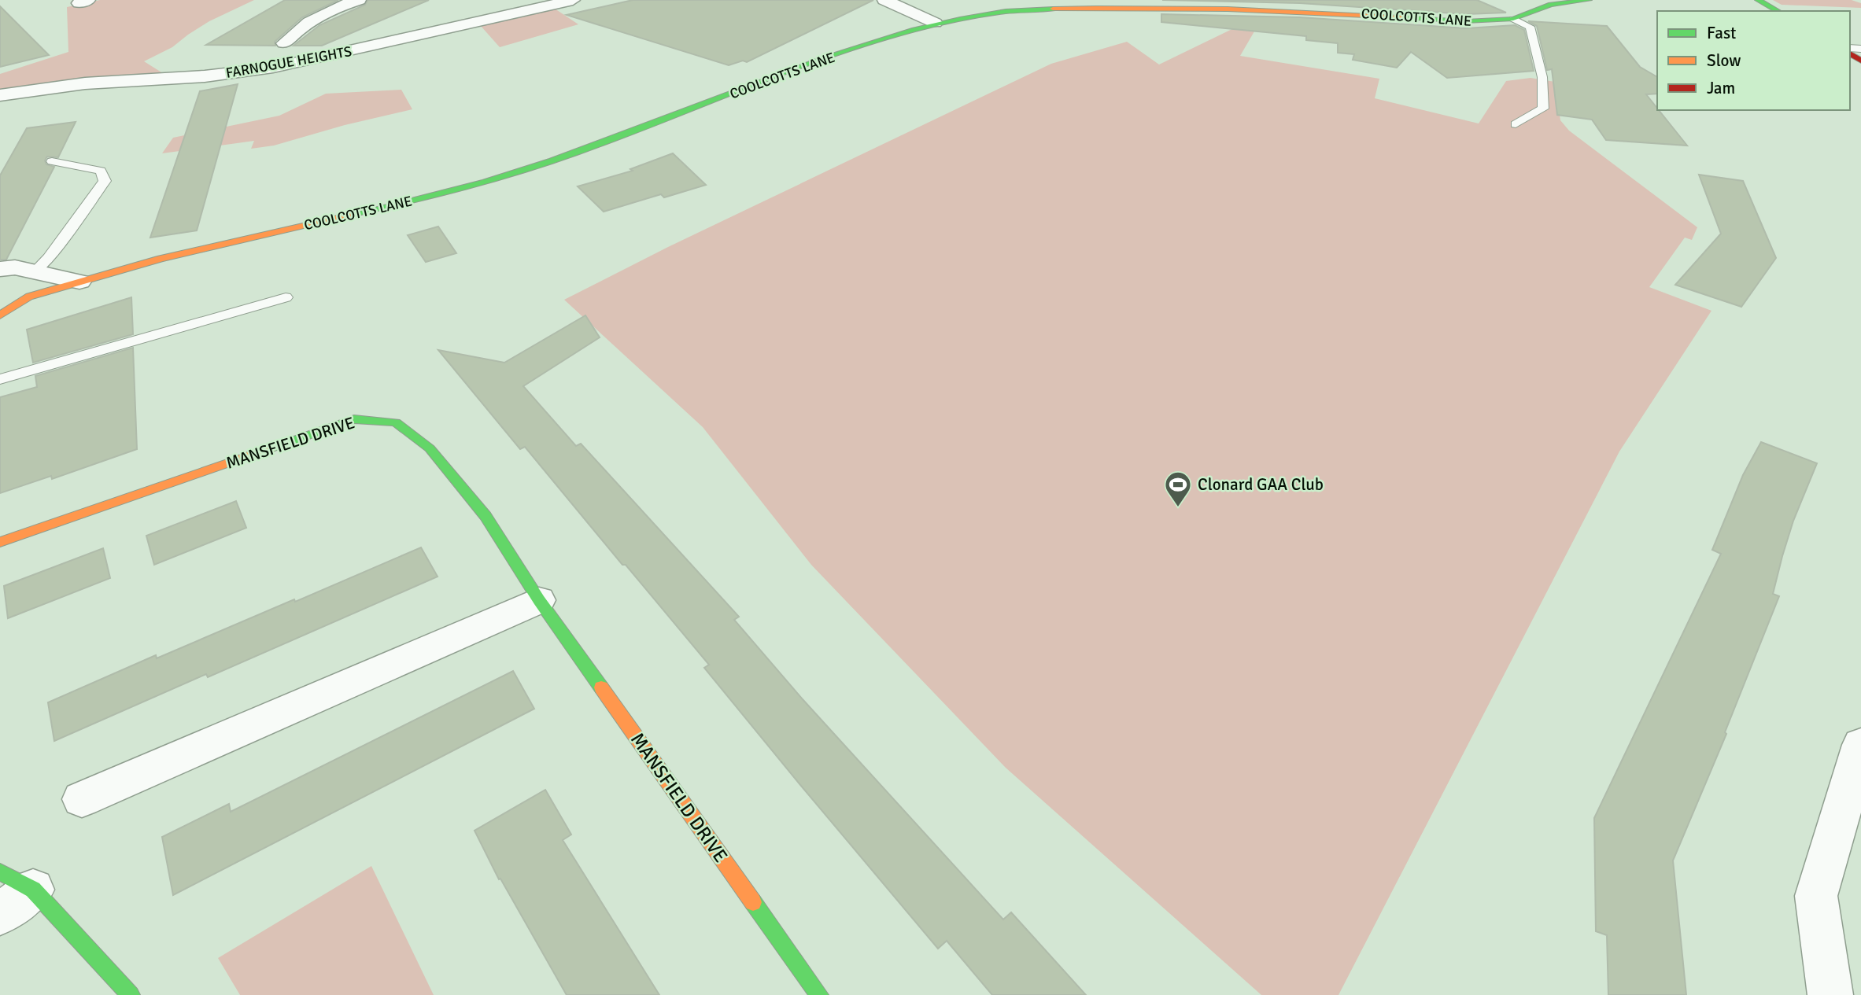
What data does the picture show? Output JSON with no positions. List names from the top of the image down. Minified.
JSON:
{"streets":{"street":["COOLCOTTS LANE","FARNOGUE HEIGHTS","MANSFIELD DRIVE"]},"places":{"sports":["Clonard GAA Club"]},"legend":["Fast","Slow","Jam"]}
